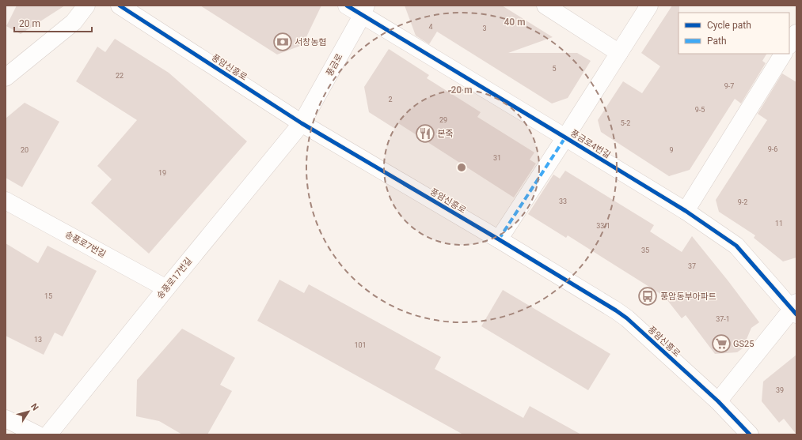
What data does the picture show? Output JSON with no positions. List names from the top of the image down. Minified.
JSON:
{"streets":{"street":["풍금로","풍암신흥로","풍금로4번길","송풍로7번길","송풍로17번길"]},"crossings":[["풍금로","풍암신흥로"],["풍금로","풍금로4번길"],["풍금로","송풍로17번길"],["풍암신흥로","송풍로17번길"],["송풍로7번길","송풍로17번길"]],"places":{"bank":["서창농협"],"restaurant":["본죽"],"bus stop":["풍암동부아파트"],"supermarket":["GS25"]},"house_numbers":["4","3","5","22","9-7","2","9-5","29","5-2","9-6","20","9","31","19","33","9-2","11","33-1","35","37","15","37-1","13","101","39"],"legend":["Cycle path","Path"],"scale_bar":"20 m","north":"top right","rings":["40 m","20 m"]}
